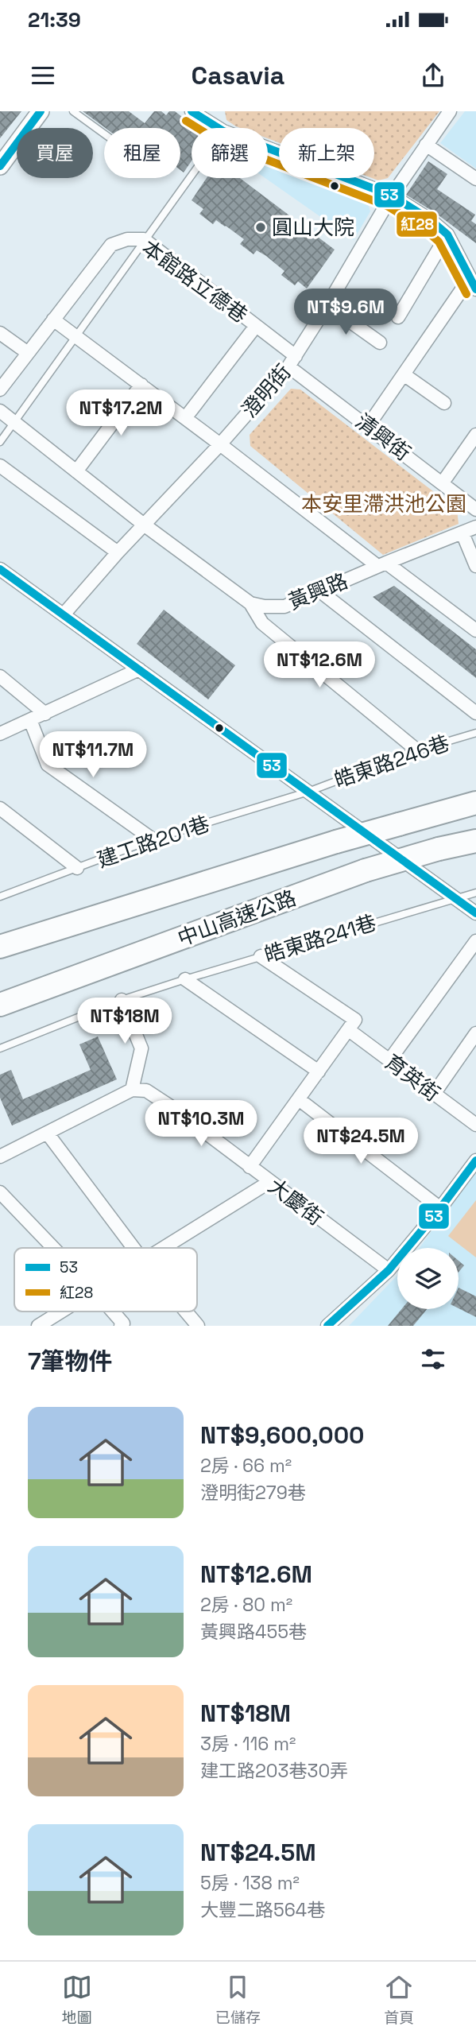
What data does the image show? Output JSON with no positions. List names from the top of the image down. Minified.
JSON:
{"streets":{"highway":["中山高速公路"],"street":["本館路立德巷","澄明街","清興街","黃興路","育英街","大慶街"],"lane":["皓東路246巷","建工路201巷","皓東路241巷"]},"crossings":[["本館路立德巷","澄明街"],["本館路立德巷","清興街"],["澄明街","清興街"],["澄明街","黃興路"],["皓東路246巷","建工路201巷"]],"parks":["本安里滯洪池公園"],"places":["圓山大院"],"lines":["transit line 53","transit line 紅28"],"legend":["53","紅28"],"page":{"status":"21:39","header":"Casavia","chip":["買屋","租屋","篩選","新上架"],"price":["NT$9.6M","NT$17.2M","NT$12.6M","NT$11.7M","NT$18M","NT$10.3M","NT$24.5M"],"heading":"7筆物件","list":[{"name":"NT$9,600,000","note":"2房 · 66 m² · 澄明街279巷"},{"name":"NT$12.6M","note":"2房 · 80 m² · 黃興路455巷"},{"name":"NT$18M","note":"3房 · 116 m² · 建工路203巷30弄"},{"name":"NT$24.5M","note":"5房 · 138 m² · 大豐二路564巷"}],"tabs":["地圖","已儲存","首頁"]}}
